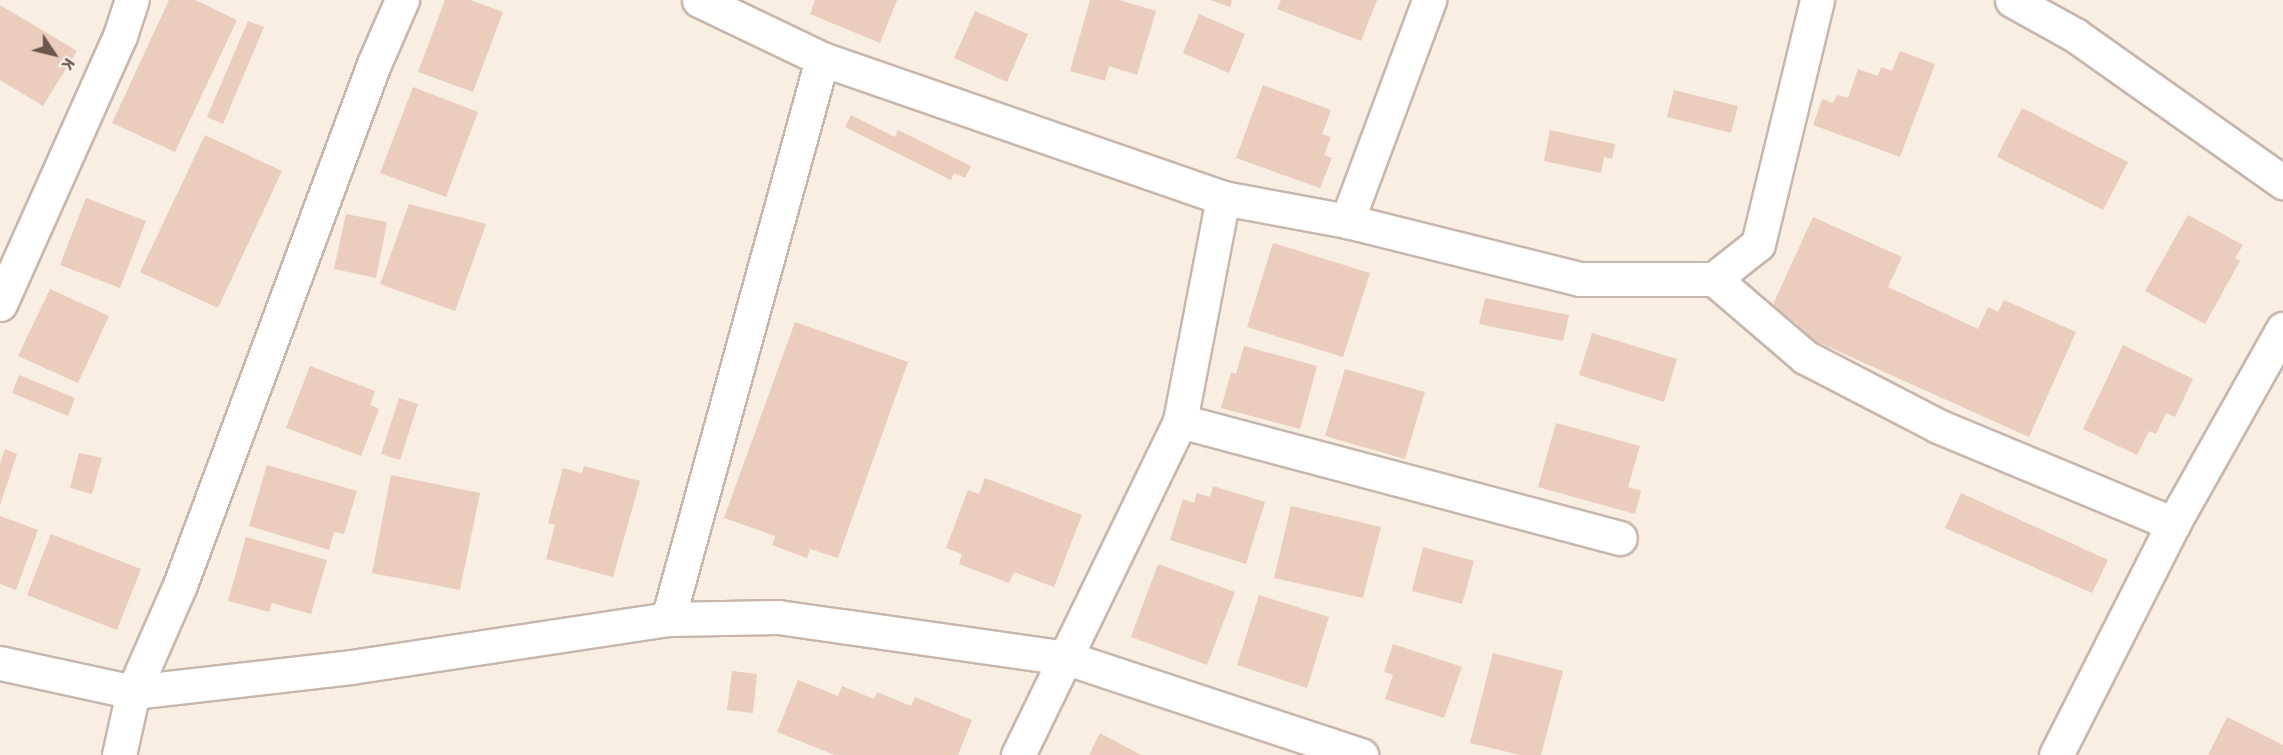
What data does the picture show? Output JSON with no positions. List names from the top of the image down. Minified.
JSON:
{"north":"bottom right"}
